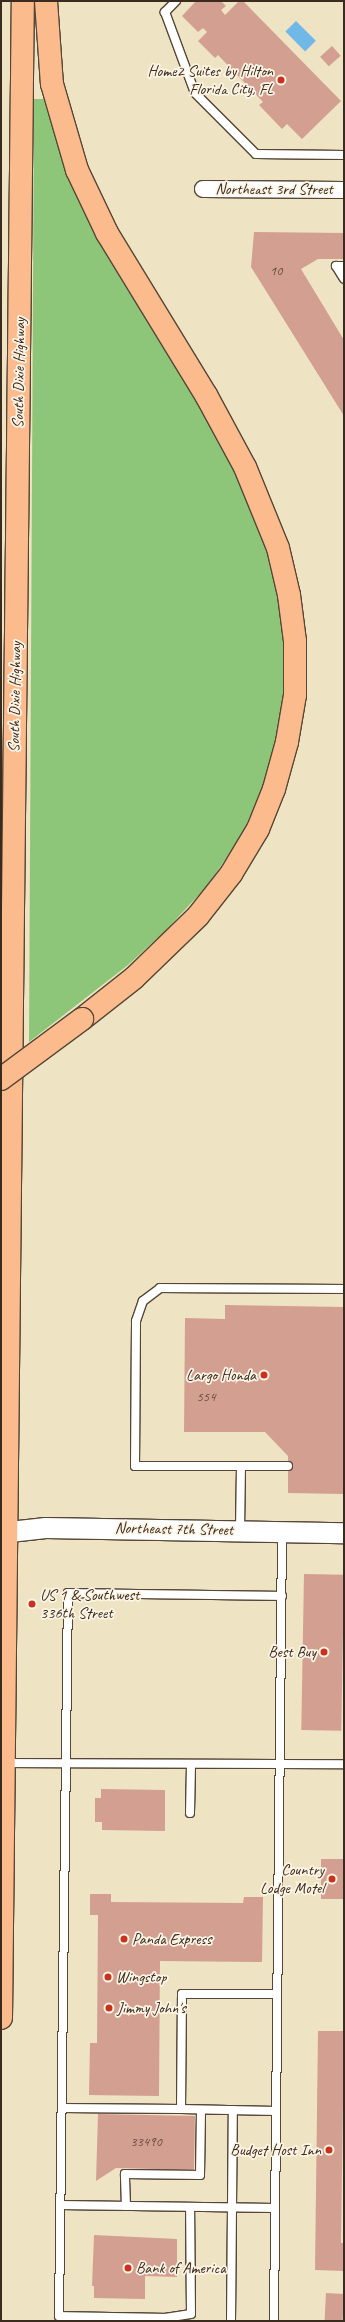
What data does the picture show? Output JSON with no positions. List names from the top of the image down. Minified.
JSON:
{"streets":{"highway":["South Dixie Highway"],"street":["Northeast 3rd Street","Northeast 7th Street"]},"crossings":[["South Dixie Highway","Northeast 7th Street"]],"places":["Home2 Suites by Hilton Florida City, FL","Largo Honda","US 1 & Southwest 336th Street","Best Buy","Country Lodge Motel","Panda Express","Wingstop","Jimmy John's","Budget Host Inn","Bank of America"],"house_numbers":["10","554","33490"]}
